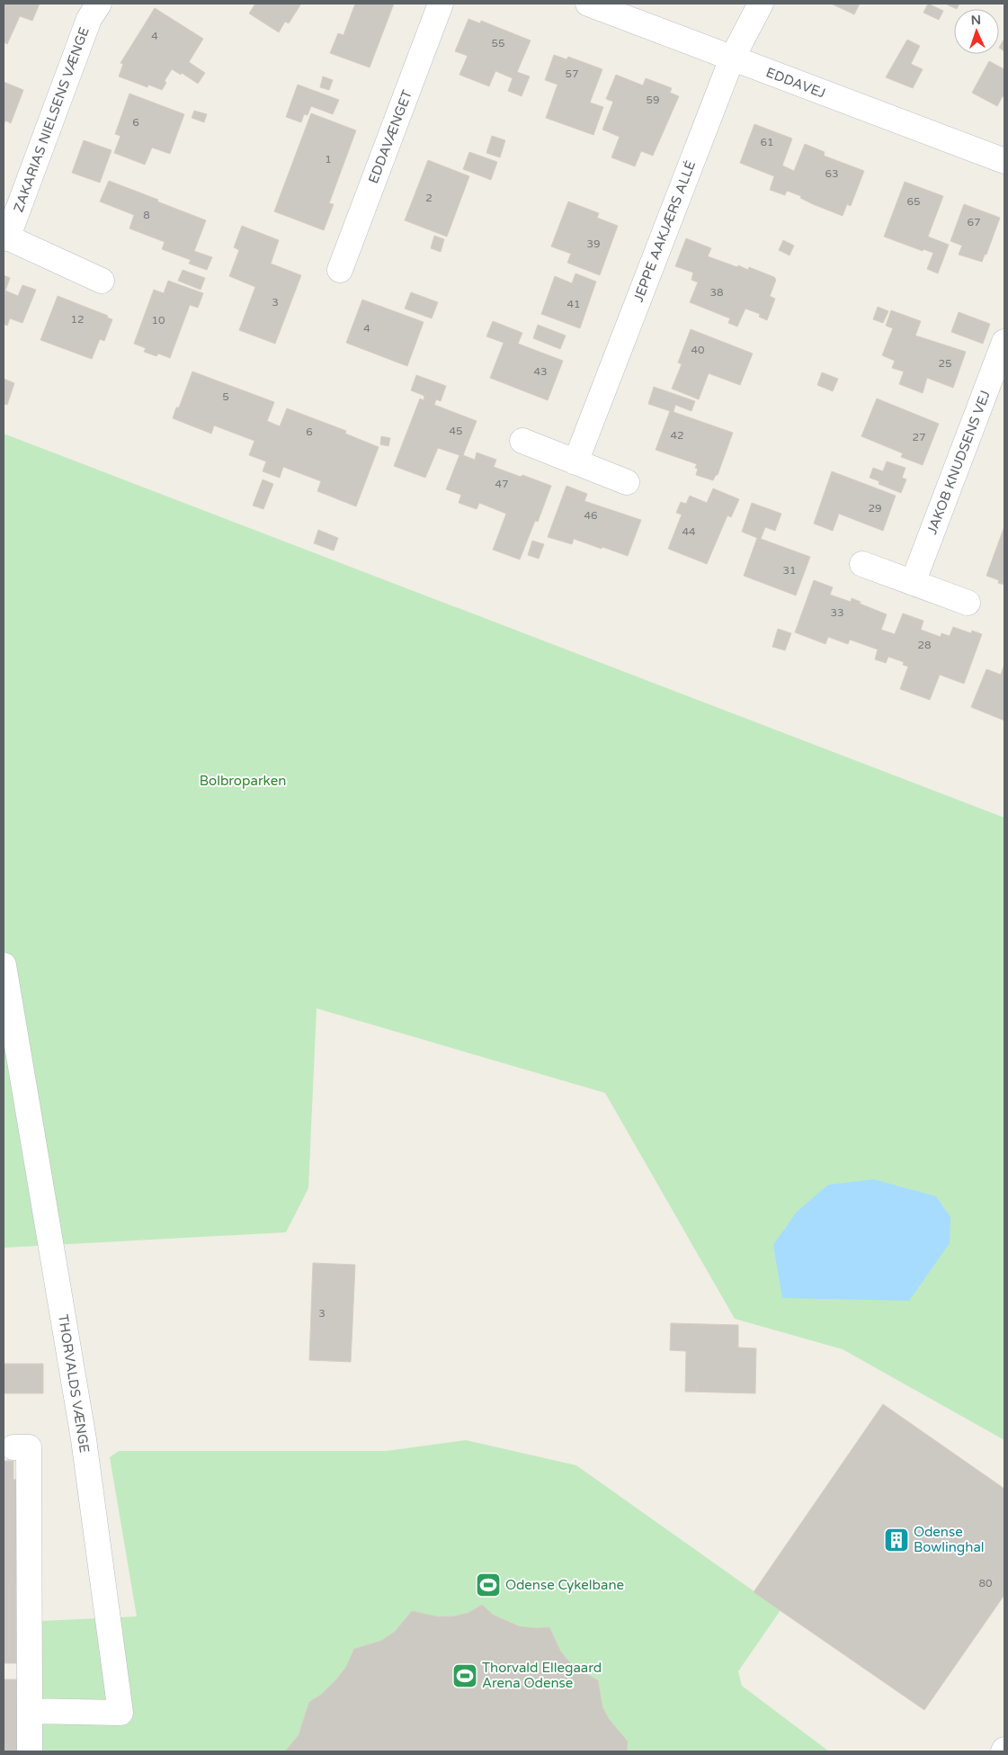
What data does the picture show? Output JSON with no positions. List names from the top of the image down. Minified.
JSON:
{"streets":{"street":["EDDAVEJ","ZAKARIAS NIELSENS VÆNGE","EDDAVÆNGET","JEPPE AAKJÆRS ALLÉ","JAKOB KNUDSENS VEJ","THORVALDS VÆNGE"]},"crossings":[["EDDAVEJ","JEPPE AAKJÆRS ALLÉ"]],"parks":["Bolbroparken"],"places":{"building":["Odense Bowlinghal"],"sports":["Odense Cykelbane","Thorvald Ellegaard Arena Odense"]},"house_numbers":["4","55","57","59","6","61","1","63","2","65","8","67","39","38","3","41","12","10","4","40","25","43","5","45","6","42","27","47","29","46","44","31","33","28","3","80"],"north":"top"}
